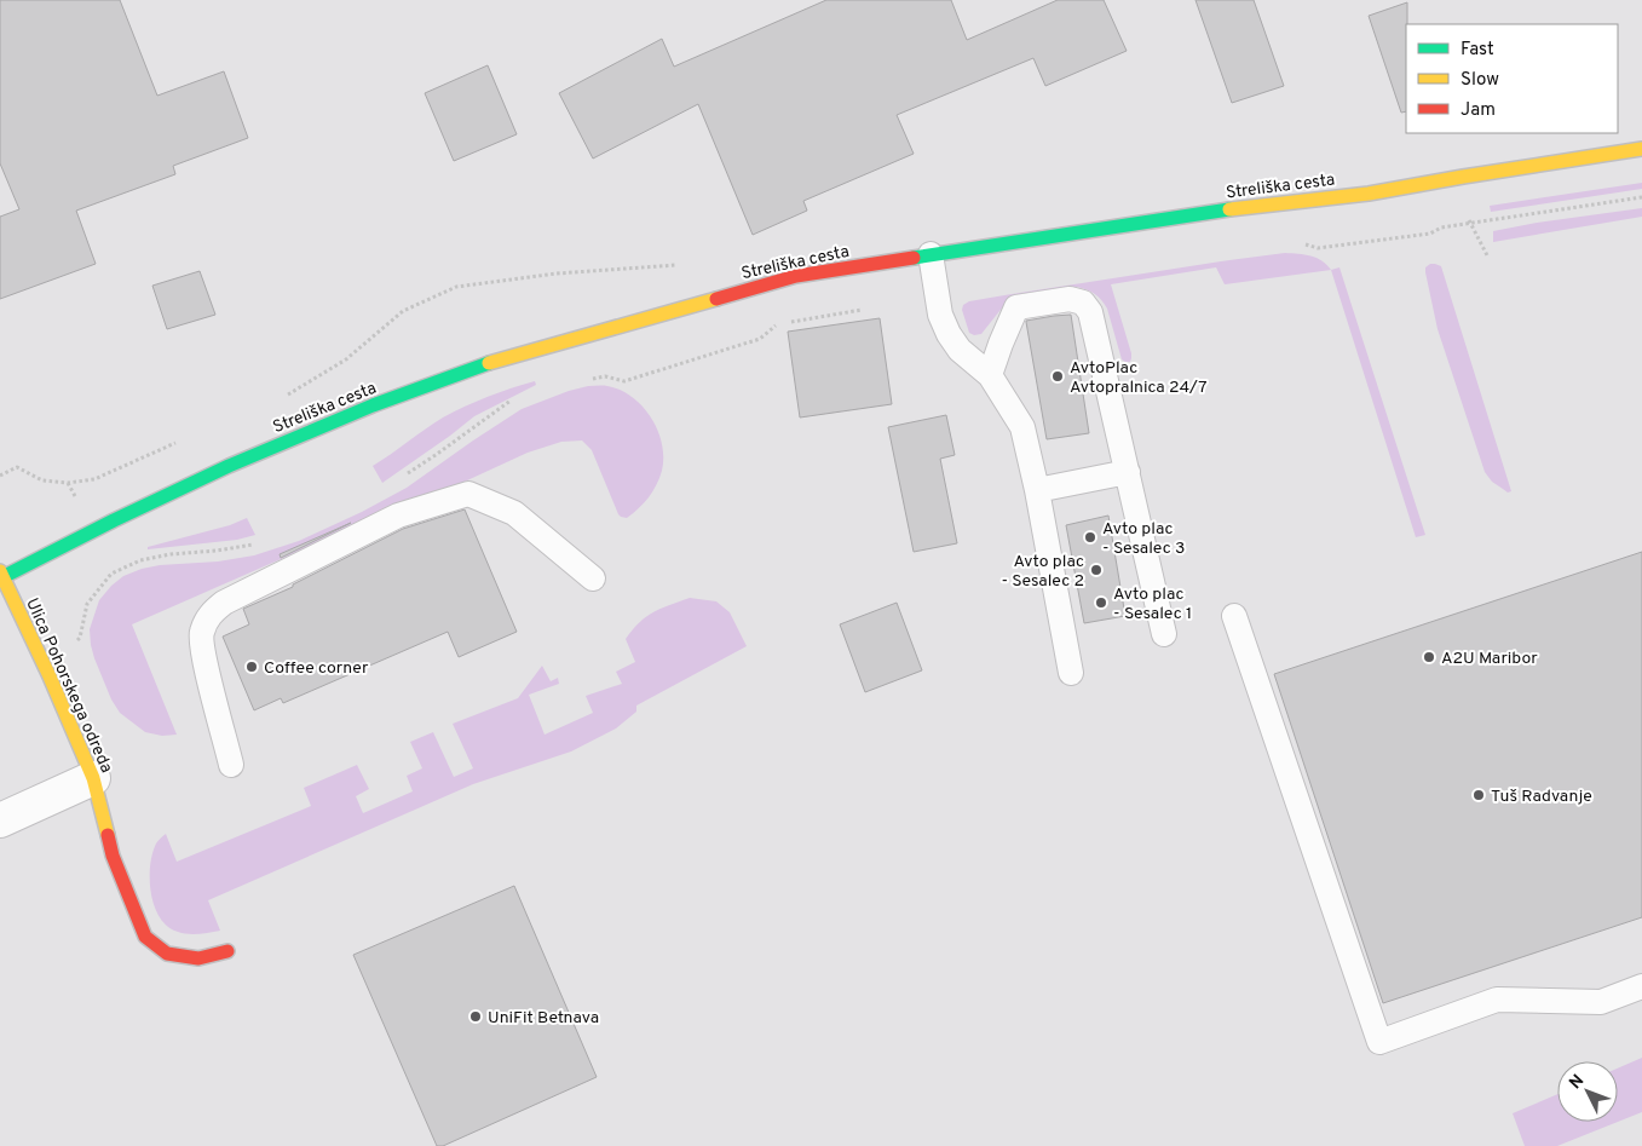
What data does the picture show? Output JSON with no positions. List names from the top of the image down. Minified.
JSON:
{"streets":{"street":["Streliška cesta","Ulica Pohorskega odreda"]},"crossings":[["Streliška cesta","Ulica Pohorskega odreda"]],"places":["AvtoPlac Avtopralnica 24/7","Avto plac - Sesalec 3","Avto plac - Sesalec 2","Avto plac - Sesalec 1","A2U Maribor","Coffee corner","Tuš Radvanje","UniFit Betnava"],"legend":["Fast","Slow","Jam"],"north":"top left"}
